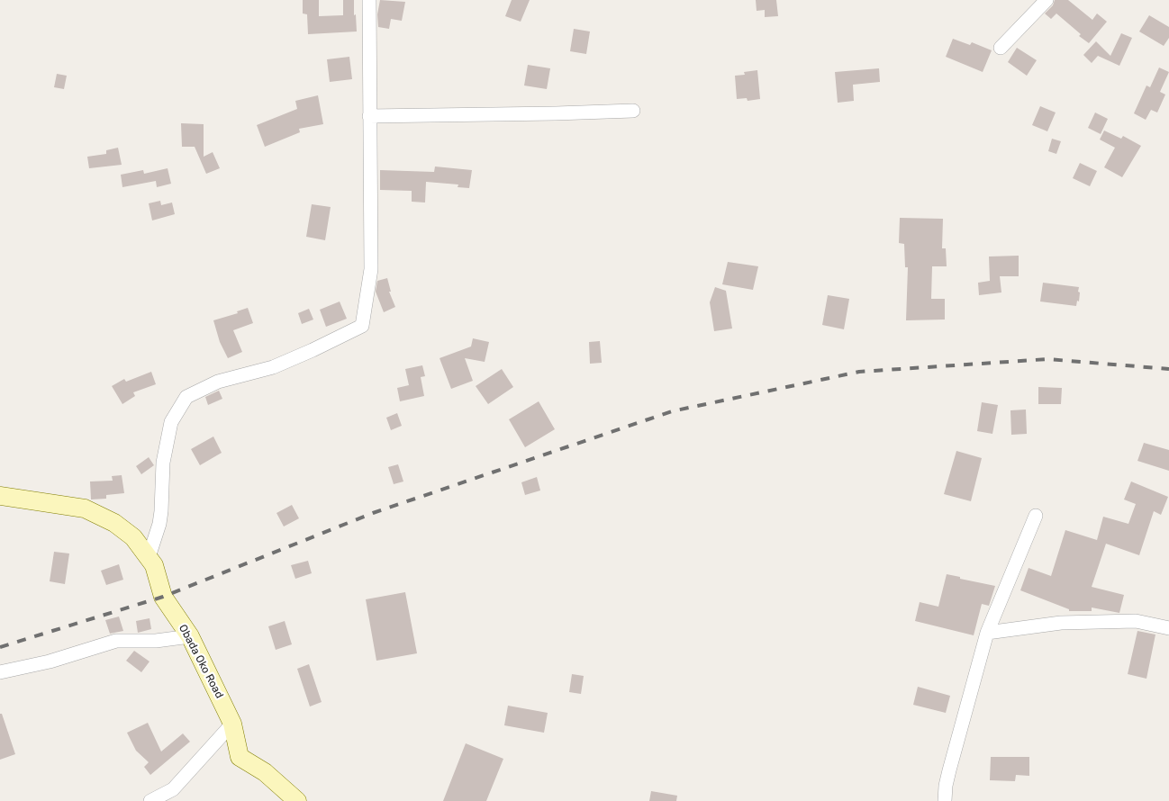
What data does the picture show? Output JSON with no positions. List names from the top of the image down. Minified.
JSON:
{"streets":{"main road":["Obada Oko Road"]}}
